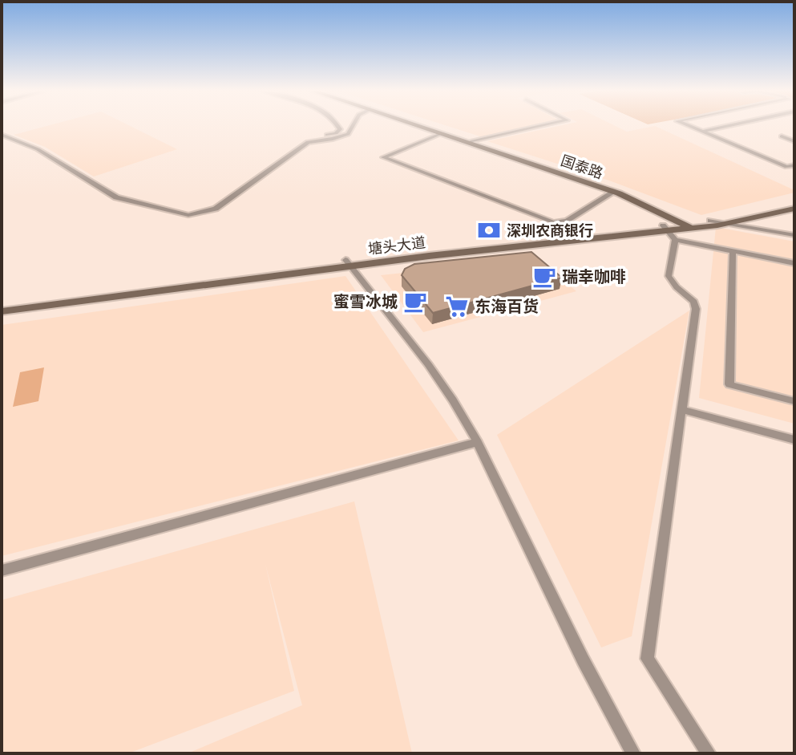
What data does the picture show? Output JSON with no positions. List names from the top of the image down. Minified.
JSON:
{"streets":{"street":["国泰路","塘头大道"]},"crossings":[["国泰路","塘头大道"]],"places":{"bank":["深圳农商银行"],"cafe":["瑞幸咖啡","蜜雪冰城"],"supermarket":["东海百货"]}}
